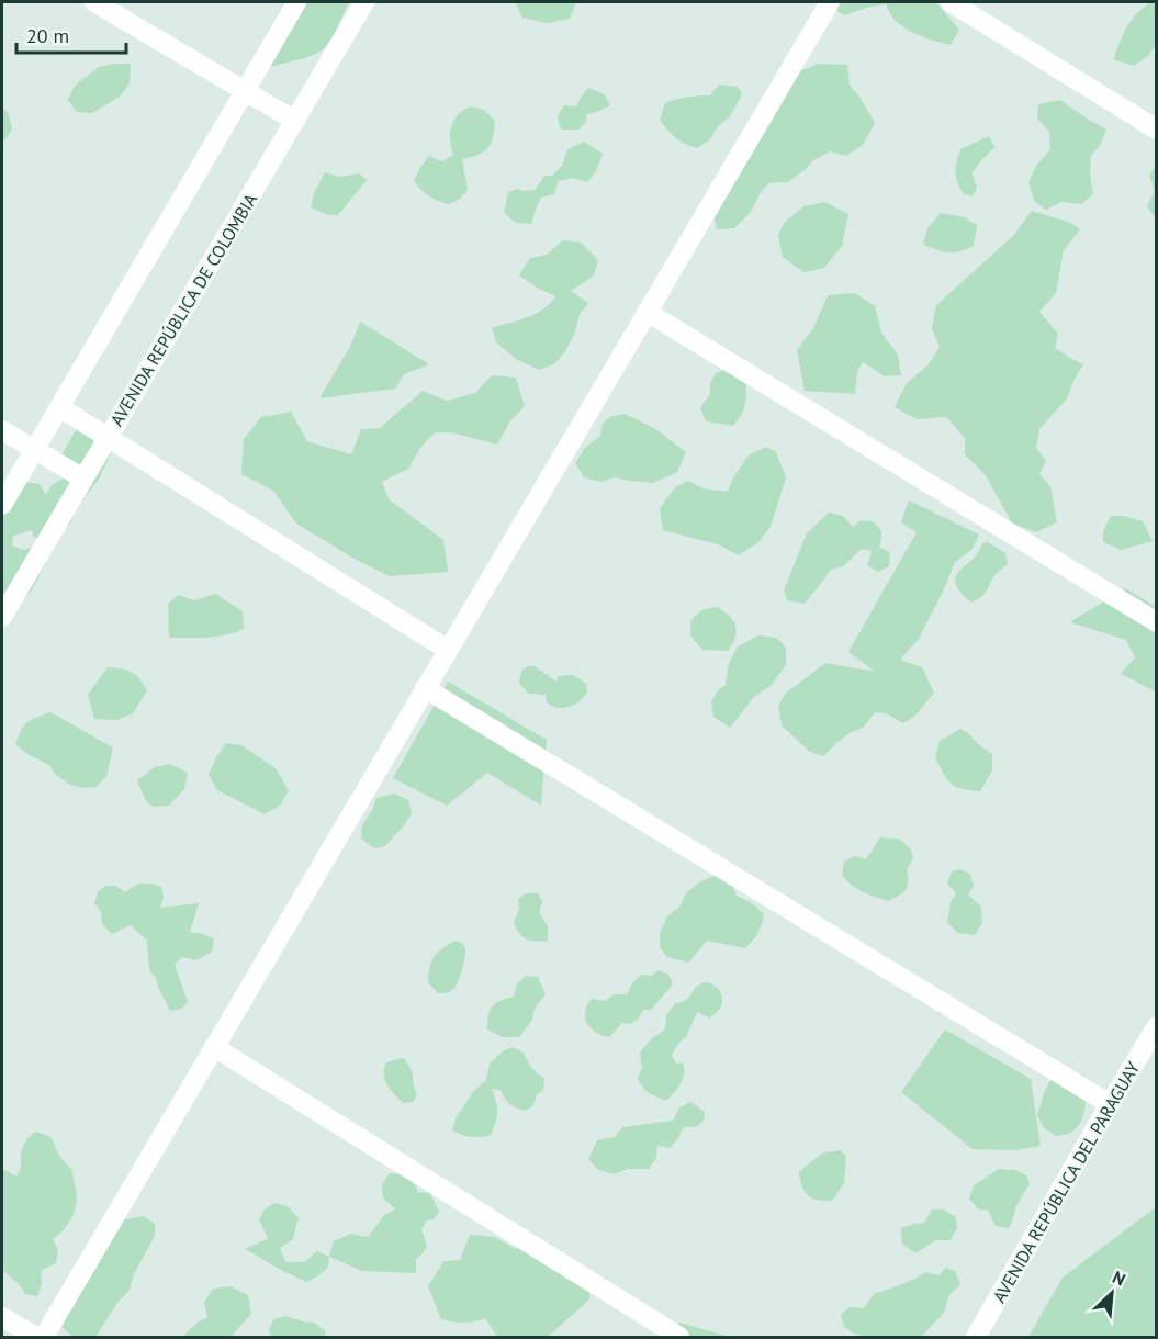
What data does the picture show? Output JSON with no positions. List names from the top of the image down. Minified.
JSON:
{"streets":{"street":["AVENIDA REPÚBLICA DE COLOMBIA","AVENIDA REPÚBLICA DEL PARAGUAY"]},"scale_bar":"20 m","north":"top right"}
